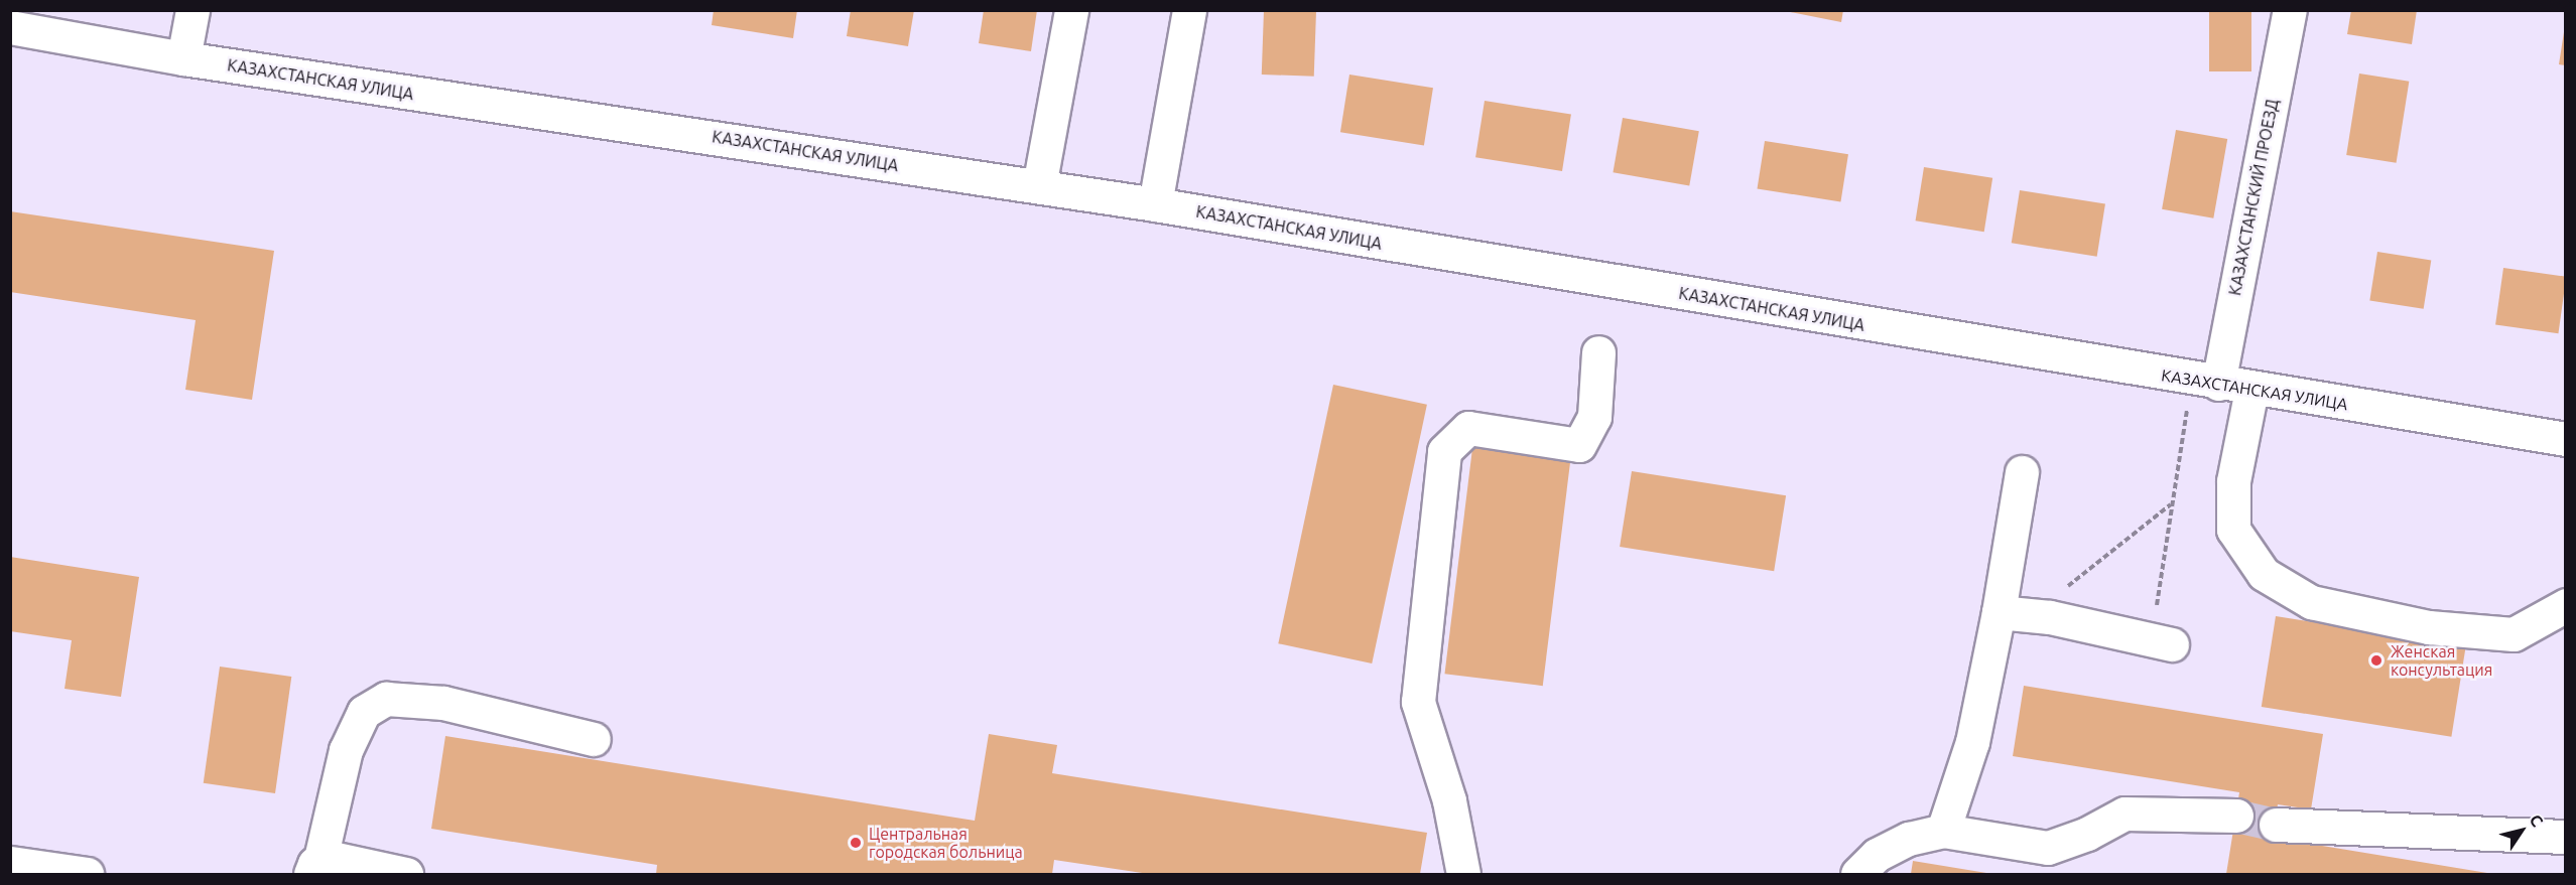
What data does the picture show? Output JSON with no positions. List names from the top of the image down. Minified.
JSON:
{"streets":{"street":["КАЗАХСТАНСКАЯ УЛИЦА","КАЗАХСТАНСКИЙ ПРОЕЗД"]},"crossings":[["КАЗАХСТАНСКАЯ УЛИЦА","КАЗАХСТАНСКИЙ ПРОЕЗД"]],"places":["Женская консультация","Центральная городская больница"],"north":"top right"}
